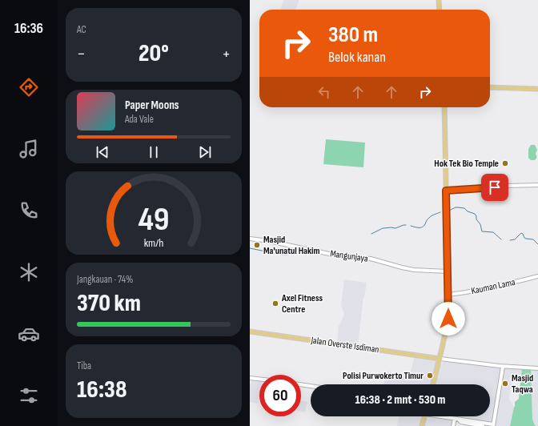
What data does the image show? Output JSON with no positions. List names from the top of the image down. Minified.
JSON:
{"streets":{"main road":["Jalan Overste Isdiman"],"street":["Mangunjaya","Kauman Lama"]},"places":["Hok Tek Bio Temple","Masjid Ma'unatul Hakim","Axel Fitness Centre","Polisi Purwokerto Timur","Masjid Taqwa"],"page":{"tabs":"16:36","tile":["AC",["Jangkauan · 74%","370 km"],["Tiba","16:38"]],"turn":["380 m","Belok kanan"],"heat":["−","20°","+"],"song":["Paper Moons","Ada Vale"],"limit":"60","trip":"16:38 · 2 mnt · 530 m","gauge":["49","km/h"]}}
